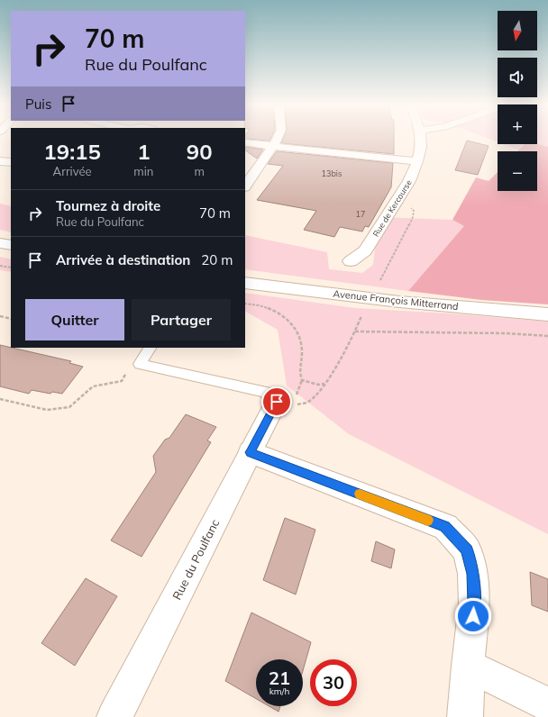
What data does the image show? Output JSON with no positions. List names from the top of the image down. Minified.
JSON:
{"streets":{"street":["Rue de Kercourse","Avenue François Mitterrand","Rue du Poulfanc"]},"house_numbers":["13bis","17"],"north":"bottom","page":{"map_buttons":["+","−"],"turn":["70 m","Rue du Poulfanc"],"then":"Puis","eta":["19:15","Arrivée","1","min","90","m"],"list":[{"name":"Tournez à droite","note":"Rue du Poulfanc","value":"70 m"},{"name":"Arrivée à destination","value":"20 m"}],"buttons":["Quitter","Partager"],"speed":"21 km/h","limit":"30"}}
